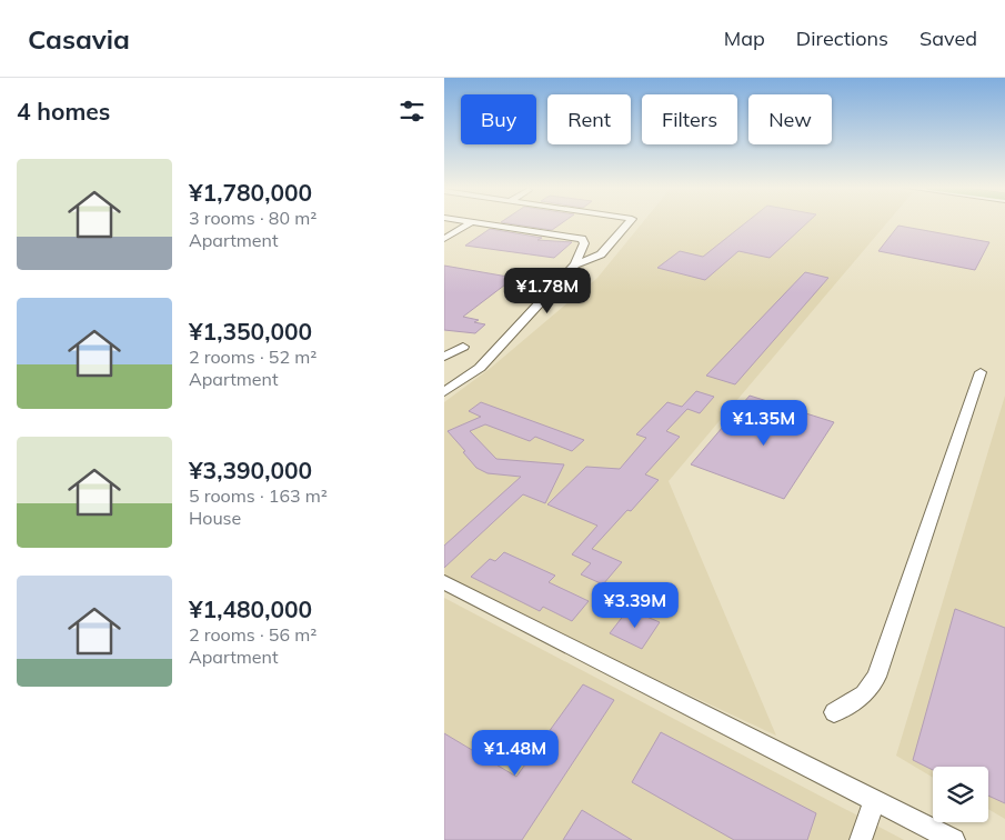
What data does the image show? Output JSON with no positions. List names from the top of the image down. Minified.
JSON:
{"page":{"header":"Casavia","nav":["Map","Directions","Saved"],"heading":"4 homes","chip":["Buy","Rent","Filters","New"],"list":[{"name":"¥1,780,000","note":"3 rooms · 80 m² · Apartment"},{"name":"¥1,350,000","note":"2 rooms · 52 m² · Apartment"},{"name":"¥3,390,000","note":"5 rooms · 163 m² · House"},{"name":"¥1,480,000","note":"2 rooms · 56 m² · Apartment"}],"price":["¥1.78M","¥1.35M","¥3.39M","¥1.48M"]}}
